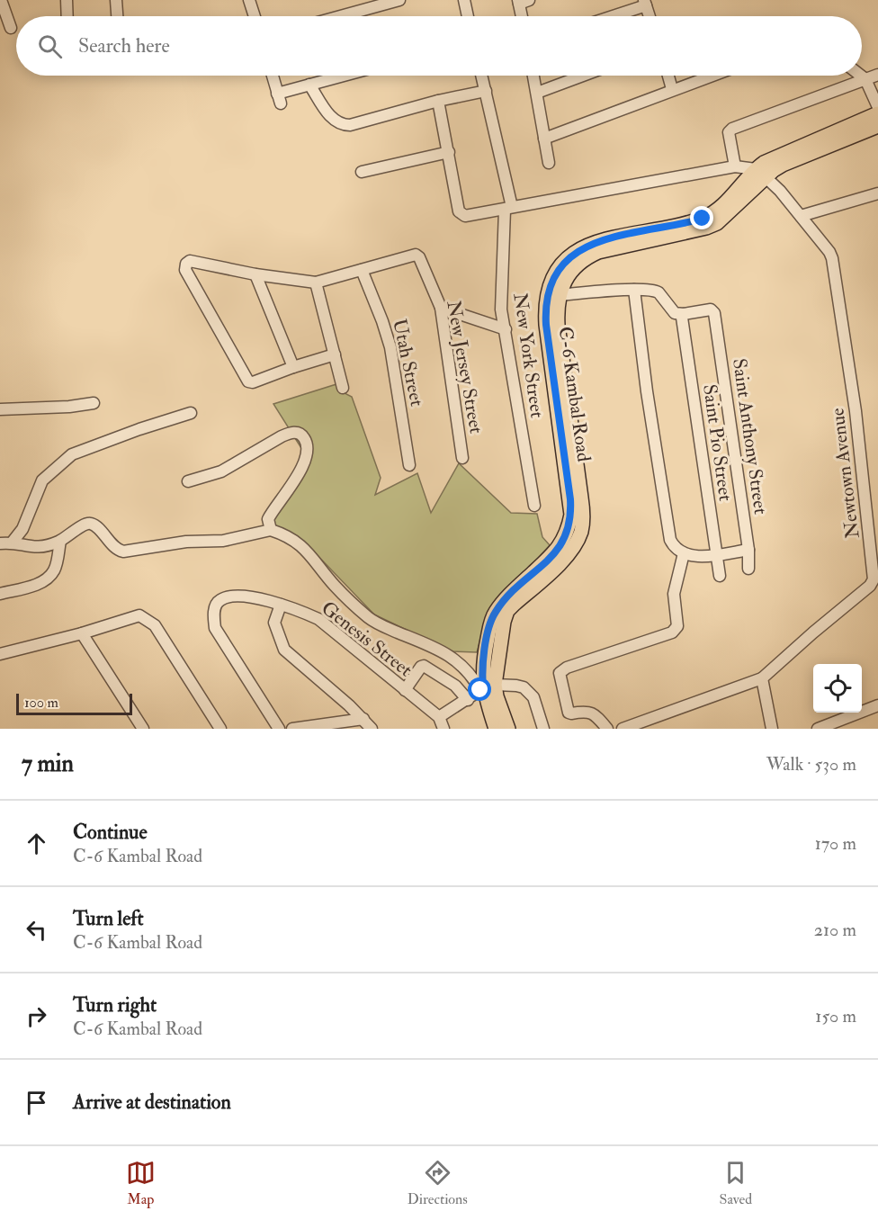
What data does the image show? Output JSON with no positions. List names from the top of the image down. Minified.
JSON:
{"streets":{"main road":["C-6 Kambal Road"],"street":["New York Street","Utah Street","New Jersey Street","Saint Anthony Street","Saint Pio Street","Newtown Avenue","Genesis Street"]},"crossings":[["Utah Street","New Jersey Street"],["C-6 Kambal Road","Newtown Avenue"],["Saint Anthony Street","Saint Pio Street"]],"scale_bar":"100 m","page":{"search":"Search here","scale":"100 m","heading":["7 min","Walk · 530 m"],"list":[["Continue","C-6 Kambal Road","170 m"],["Turn left","C-6 Kambal Road","210 m"],["Turn right","C-6 Kambal Road","150 m"],"Arrive at destination"],"nav":["Map","Directions","Saved"]}}
